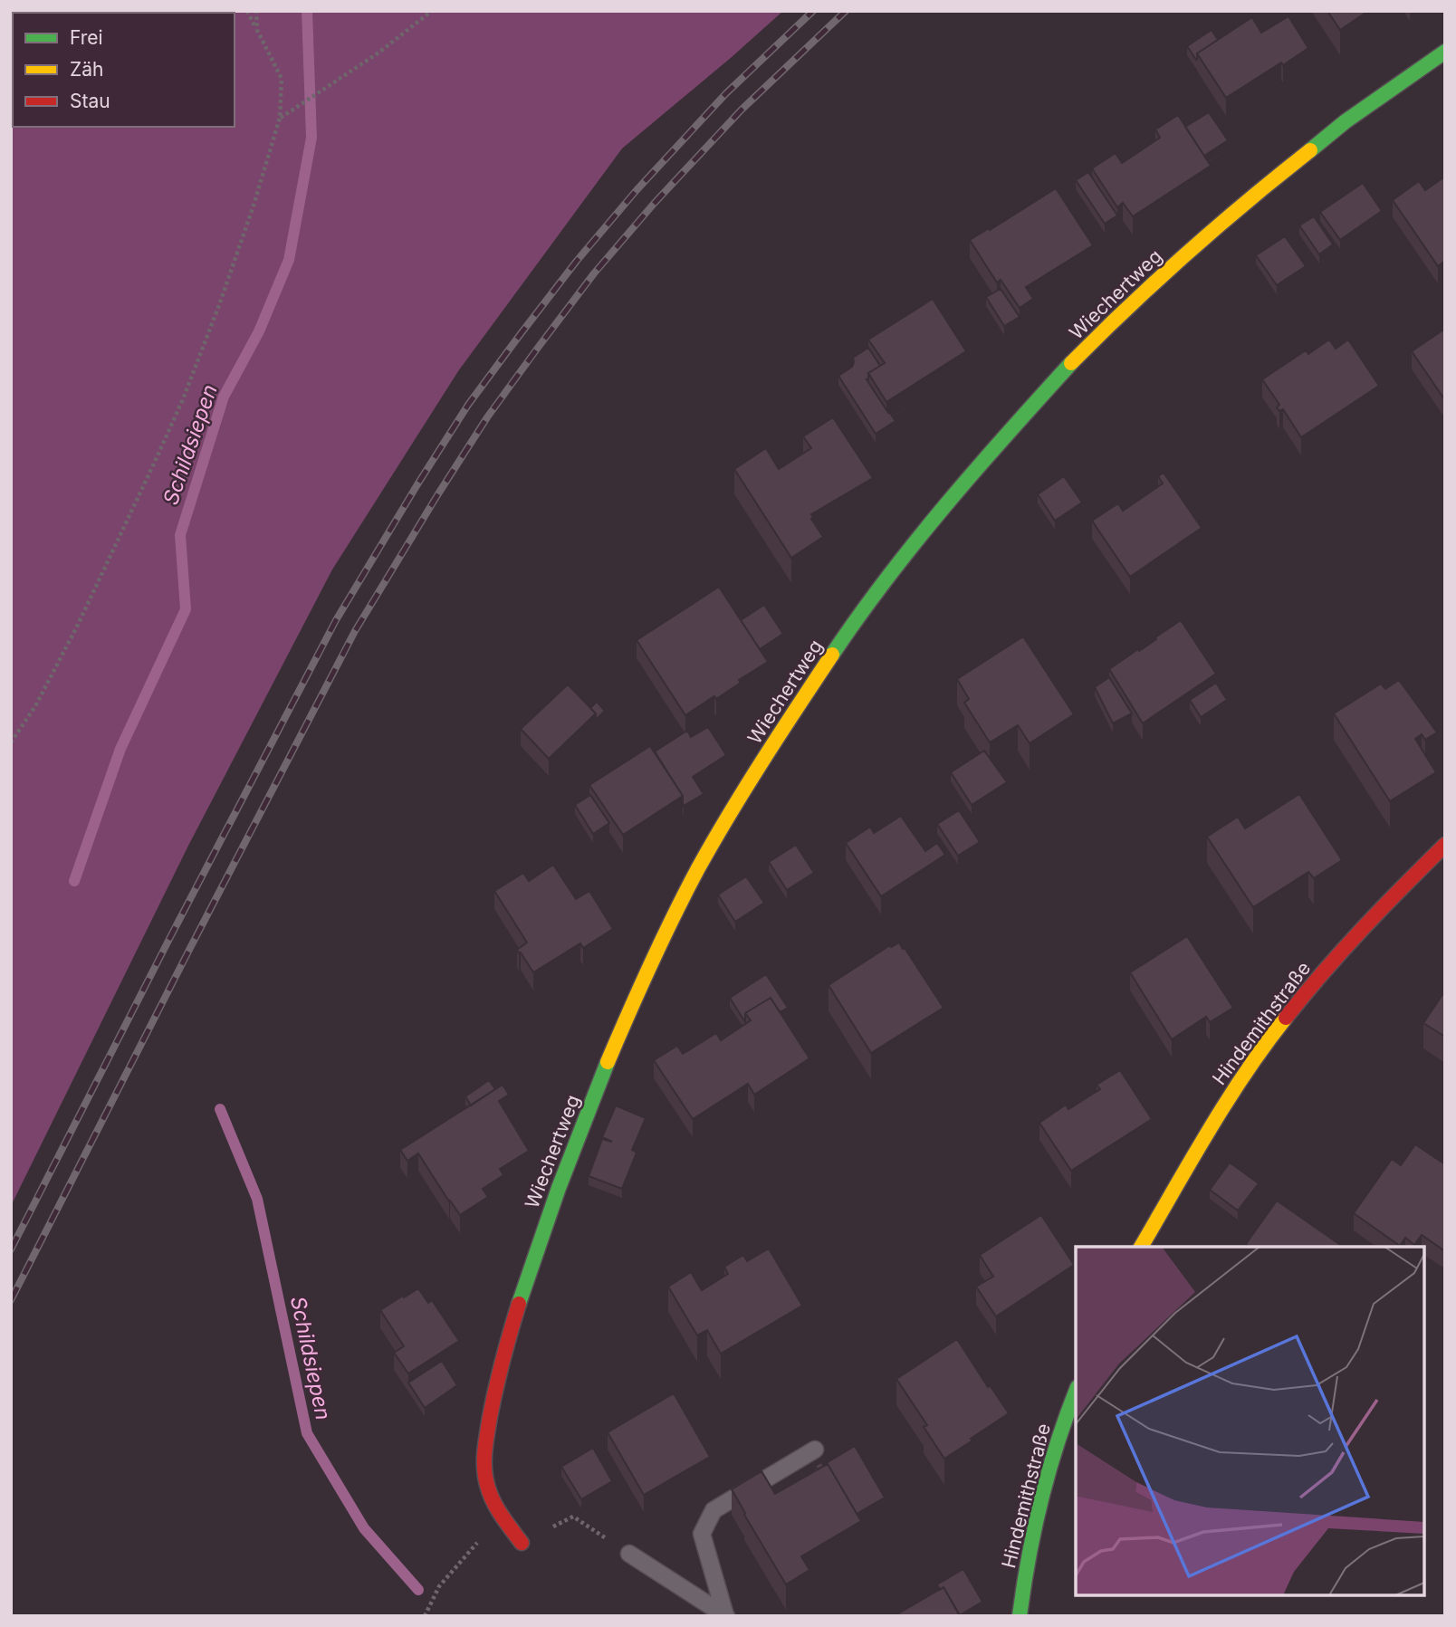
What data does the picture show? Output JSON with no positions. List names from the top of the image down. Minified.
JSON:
{"streets":{"street":["Wiechertweg","Hindemithstraße"]},"water":["Schildsiepen"],"legend":["Frei","Zäh","Stau"]}
